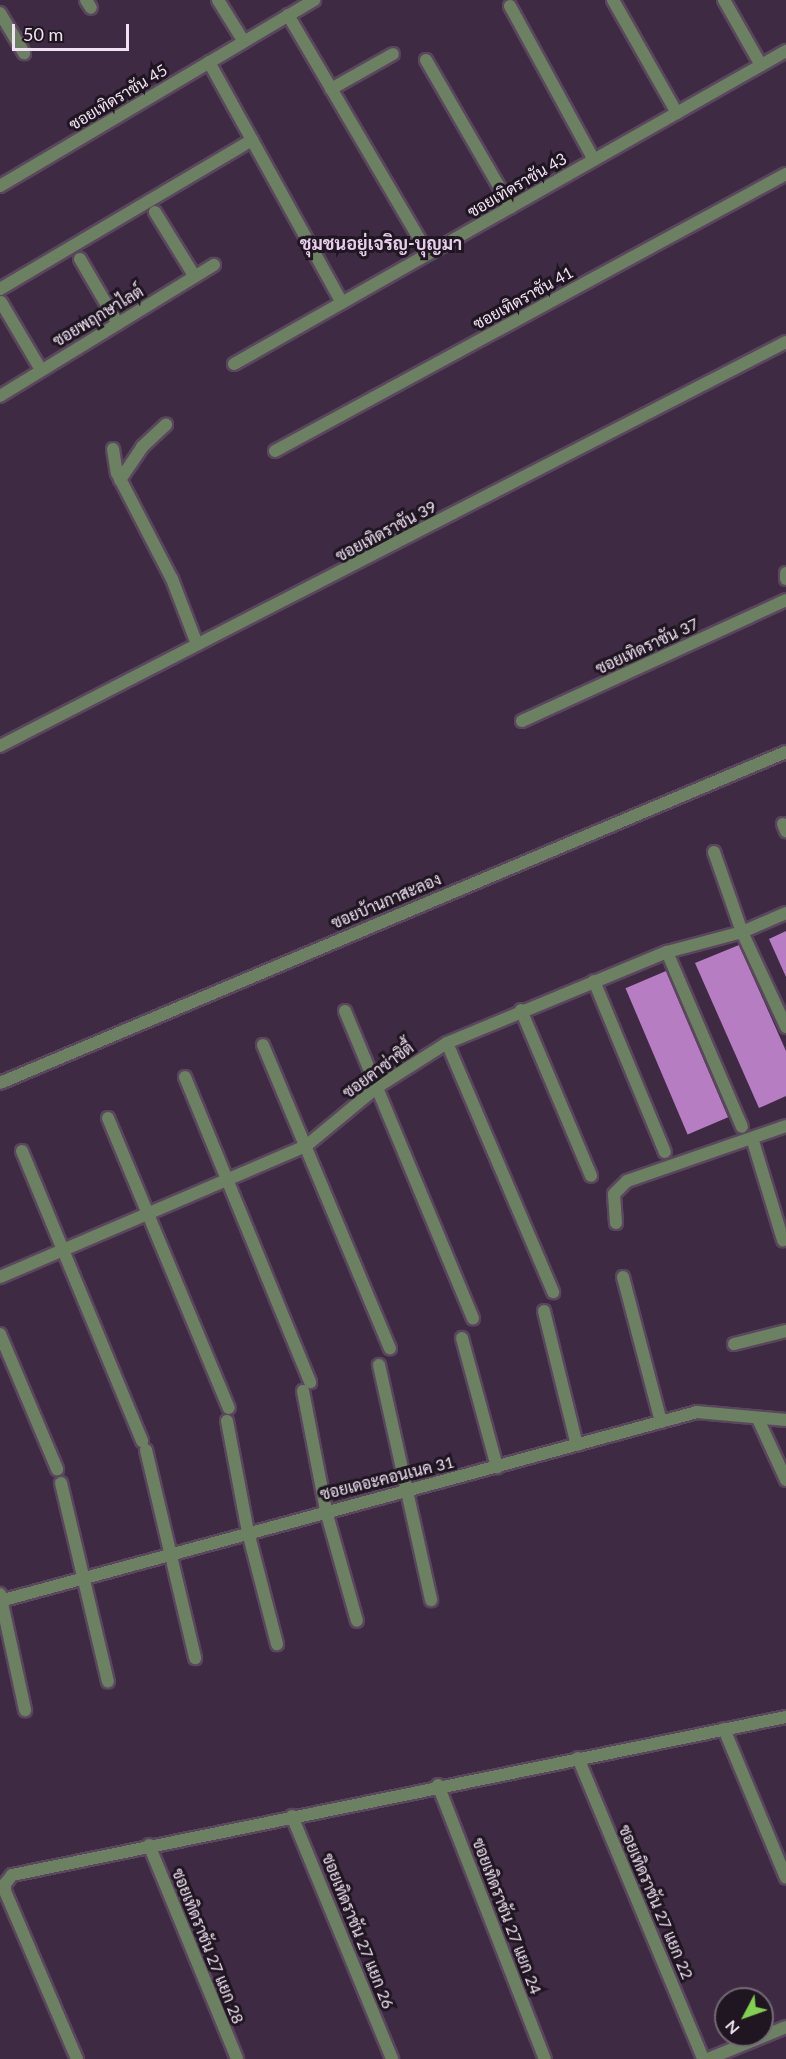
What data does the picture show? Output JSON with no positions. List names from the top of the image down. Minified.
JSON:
{"streets":{"street":["ซอยเทิดราชัน 45","ซอยเทิดราชัน 43","ซอยเทิดราชัน 41","ซอยพฤกษาไลต์","ซอยเทิดราชัน 39","ซอยเทิดราชัน 37","ซอยบ้านกาสะลอง","ซอยคาซ่าซิตี้","ซอยเดอะคอนเนค 31","ซอยเทิดราชัน 27 แยก 22","ซอยเทิดราชัน 27 แยก 24","ซอยเทิดราชัน 27 แยก 26","ซอยเทิดราชัน 27 แยก 28"]},"districts":["ชุมชนอยู่เจริญ-บุญมา"],"scale_bar":"50 m","north":"bottom left"}
